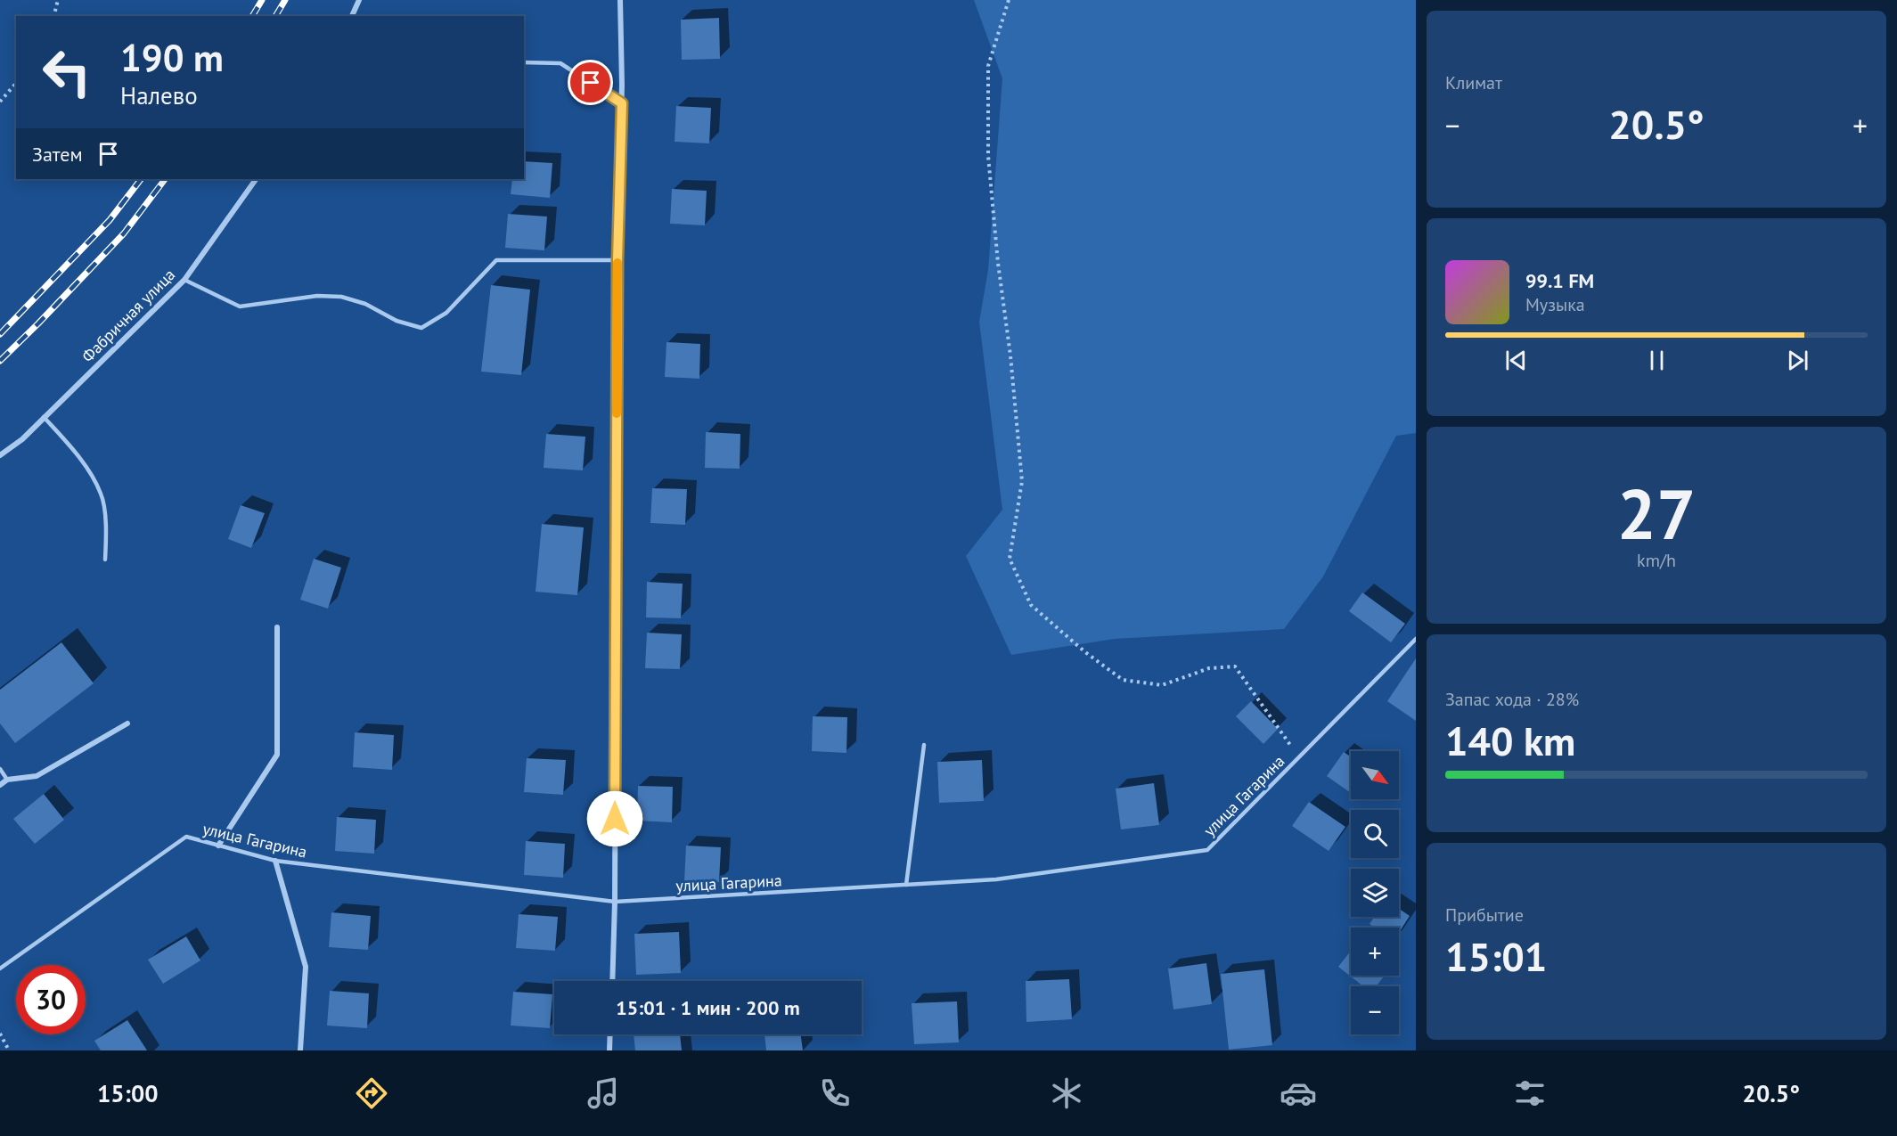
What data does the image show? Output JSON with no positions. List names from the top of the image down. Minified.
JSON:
{"streets":{"street":["Фабричная улица"],"lane":["улица Гагарина"]},"north":"bottom right","page":{"tile":["Климат",["27","km/h"],["Запас хода · 28%","140 km"],["Прибытие","15:01"]],"turn":["190 m","Налево"],"heat":["−","20.5°","+"],"then":"Затем","song":["99.1 FM","Музыка"],"map_buttons":["+","−"],"limit":"30","trip":"15:01 · 1 мин · 200 m","tabs":["15:00","20.5°"]}}
